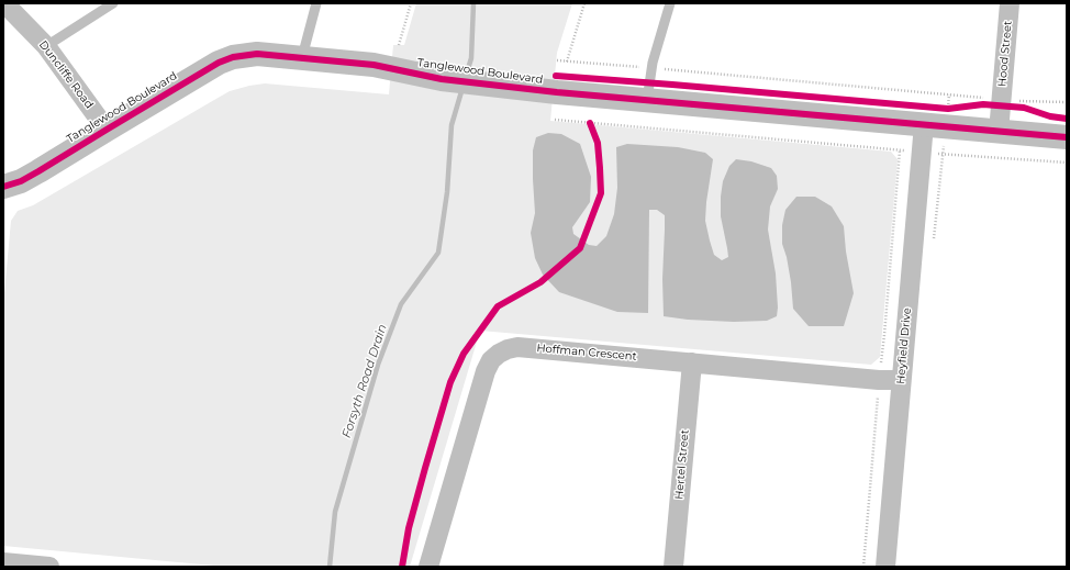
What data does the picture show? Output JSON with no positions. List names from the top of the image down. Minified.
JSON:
{"streets":{"street":["Hood Street","Tanglewood Boulevard","Duncliffe Road","Heyfield Drive","Hoffman Crescent","Hertel Street"]},"crossings":[["Hood Street","Tanglewood Boulevard"],["Tanglewood Boulevard","Duncliffe Road"],["Tanglewood Boulevard","Heyfield Drive"],["Heyfield Drive","Hoffman Crescent"],["Hoffman Crescent","Hertel Street"]],"water":["Forsyth Road Drain"]}
